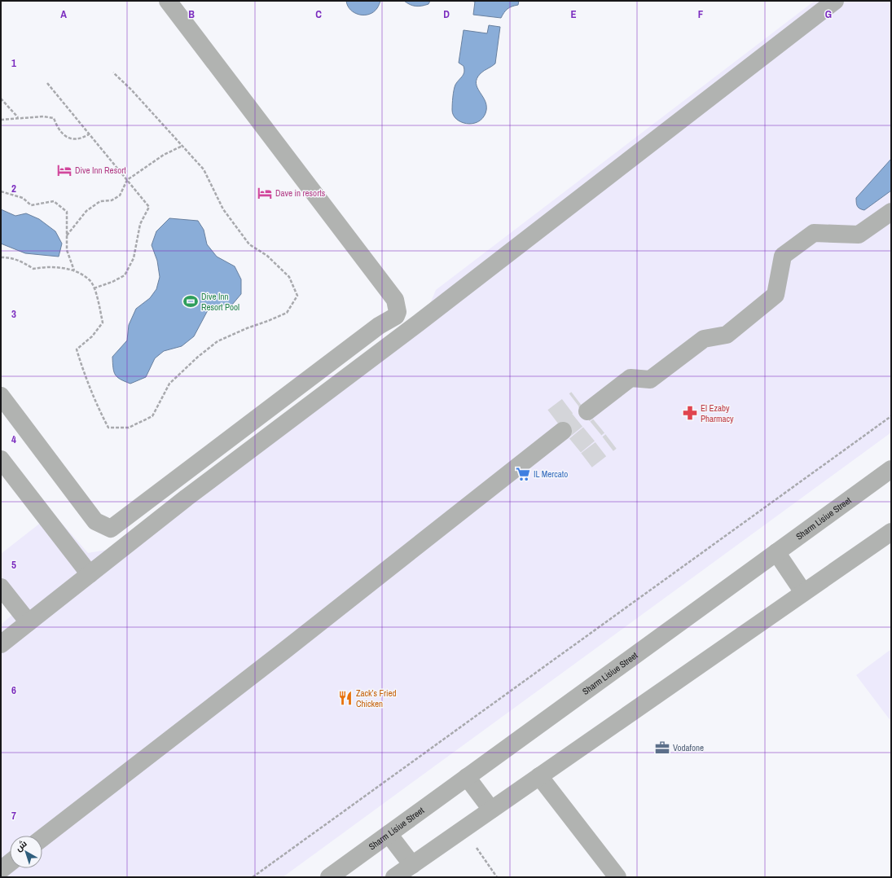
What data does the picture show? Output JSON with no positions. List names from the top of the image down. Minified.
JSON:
{"streets":{"street":["Sharm Lisiue Street"]},"places":{"hotel":["Dive Inn Resort","Dave in resorts"],"sports":["Dive Inn Resort Pool"],"pharmacy":["El Ezaby Pharmacy"],"supermarket":["IL Mercato"],"restaurant":["Zack’s Fried Chicken"],"office":["Vodafone"]},"north":"top left","grid":{"columns":["A","B","C","D","E","F","G"],"rows":["1","2","3","4","5","6","7"]}}
